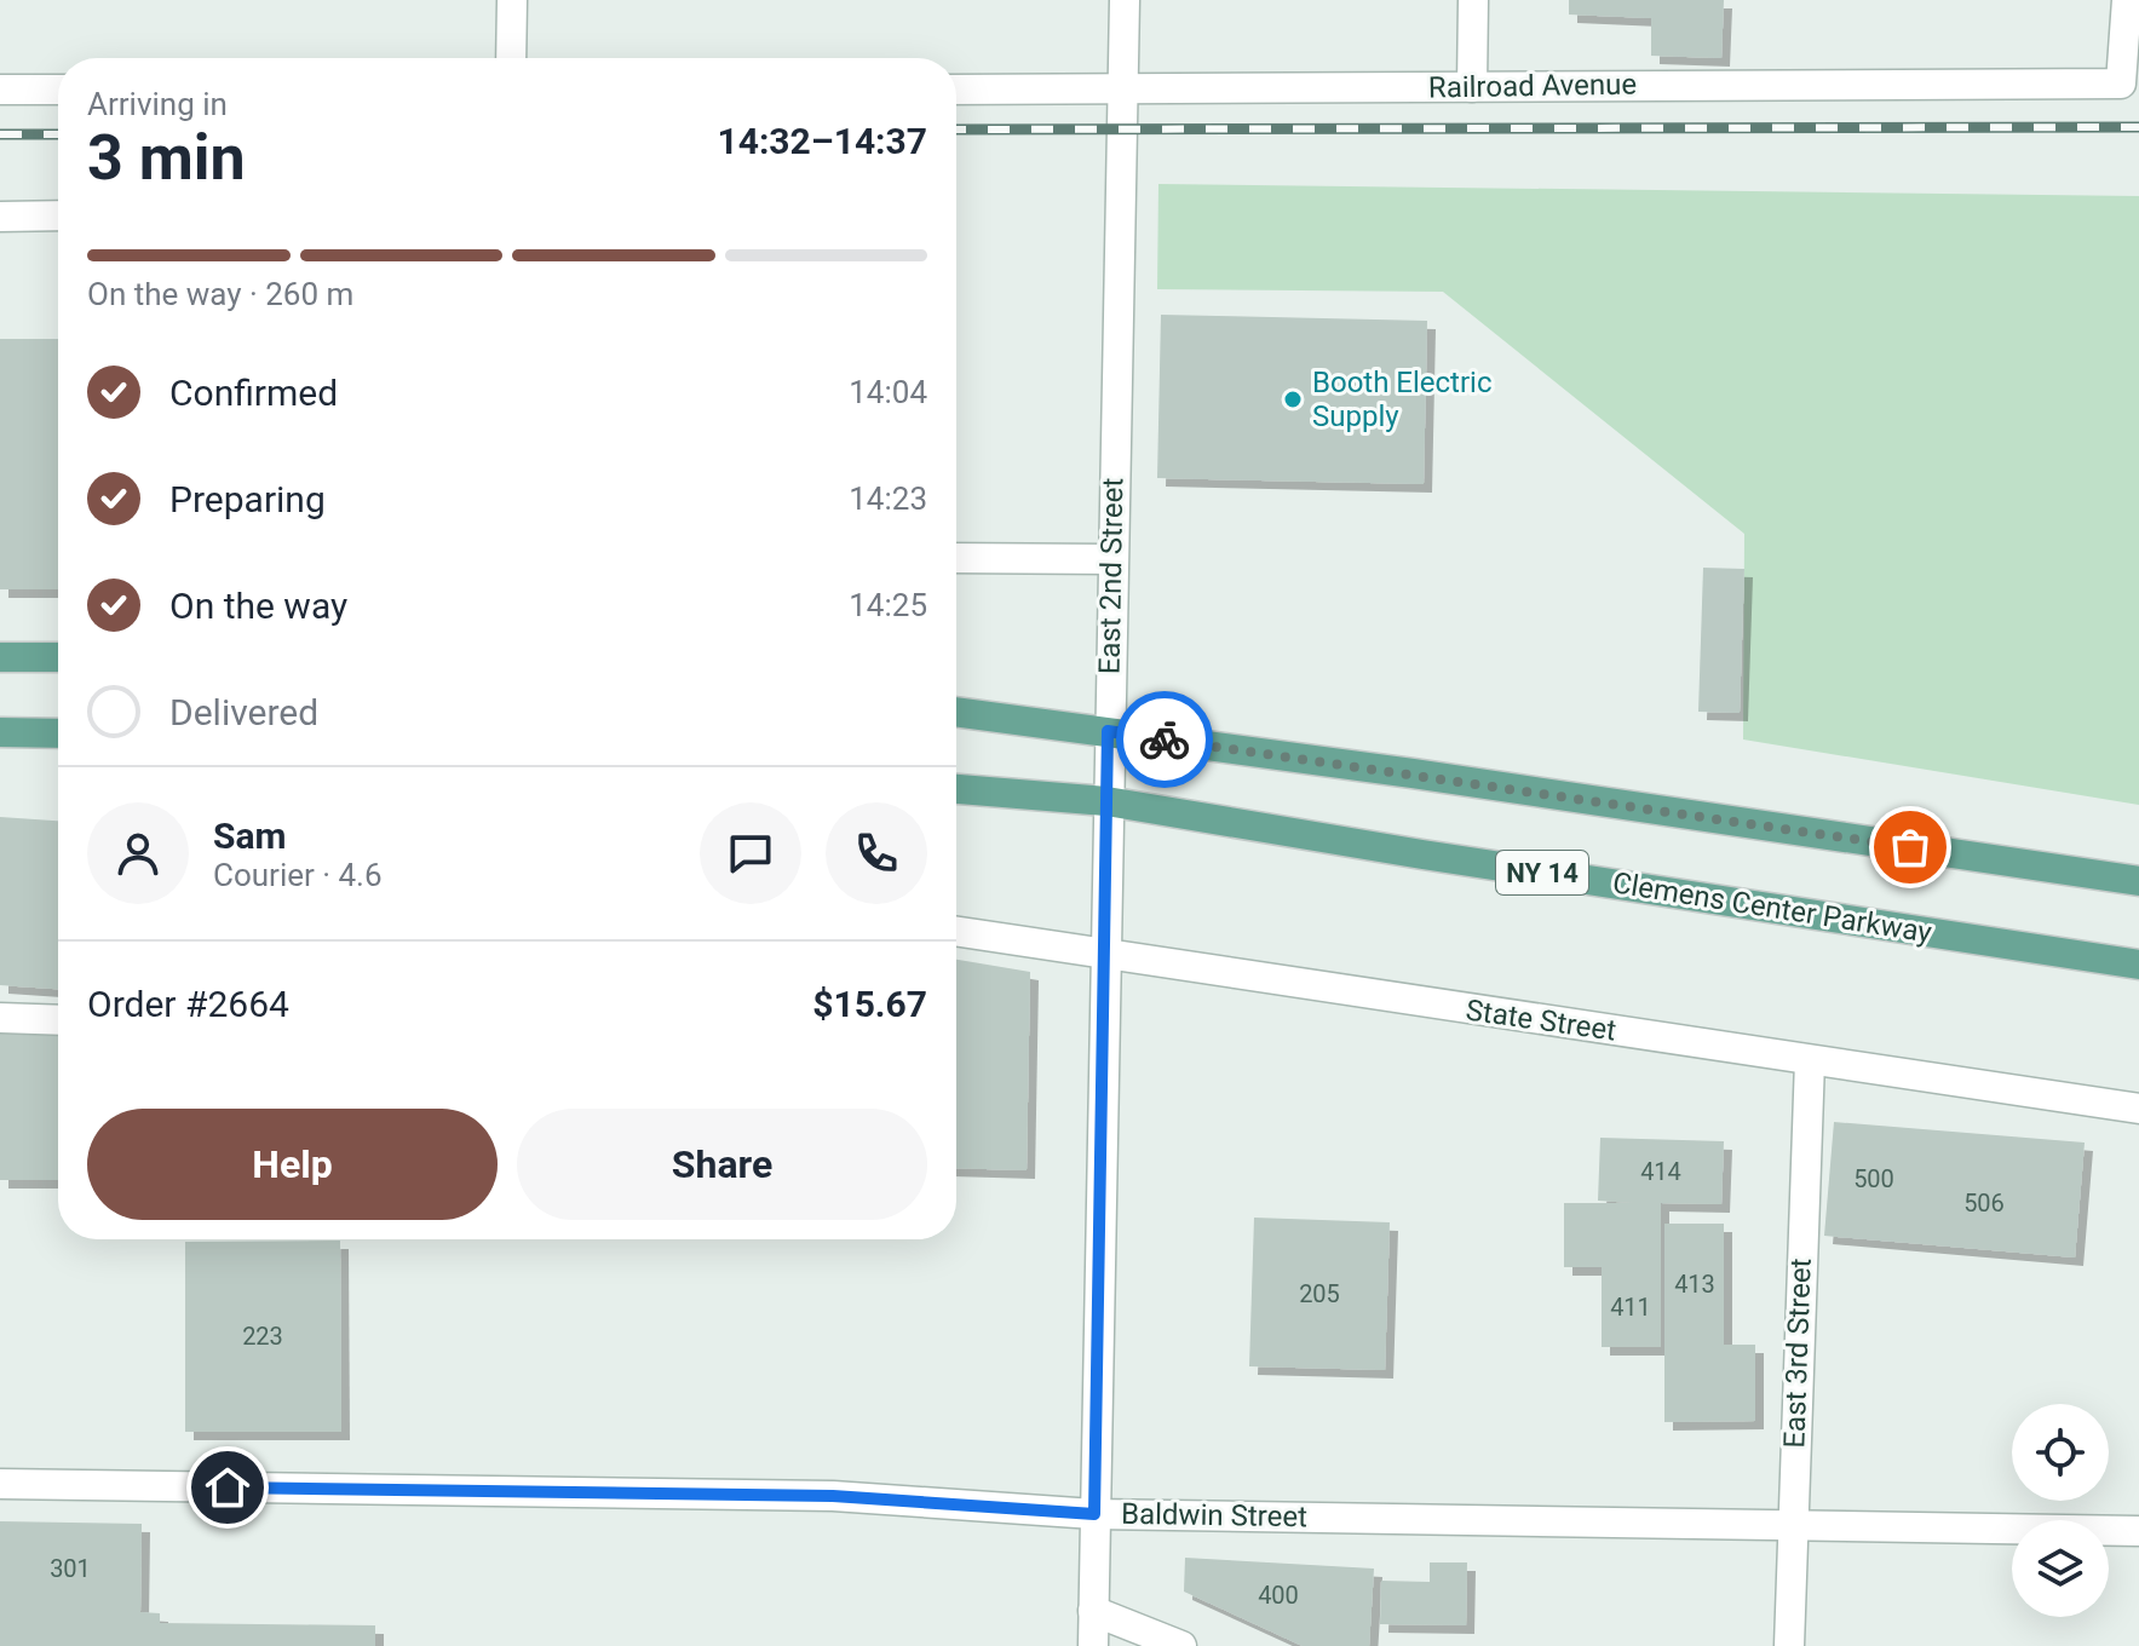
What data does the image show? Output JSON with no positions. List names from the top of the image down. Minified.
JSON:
{"streets":{"main road":["NY 14","Clemens Center Parkway"],"street":["Railroad Avenue","East 2nd Street","State Street","East 3rd Street","Baldwin Street"]},"crossings":[["Railroad Avenue","East 2nd Street"],["East 2nd Street","Clemens Center Parkway"],["East 2nd Street","State Street"],["East 2nd Street","Baldwin Street"],["State Street","East 3rd Street"],["East 3rd Street","Baldwin Street"]],"places":["Booth Electric Supply"],"house_numbers":["414","500","506","413","205","411","223","301","400"],"page":{"heading":["3 min","Arriving in","14:32–14:37"],"panel":["Sam","Courier · 4.6","Order #2664","$15.67"],"bar":"On the way · 260 m","list":[["Confirmed","14:04"],["Preparing","14:23"],["On the way","14:25"],"Delivered"],"buttons":["Help","Share"]}}
